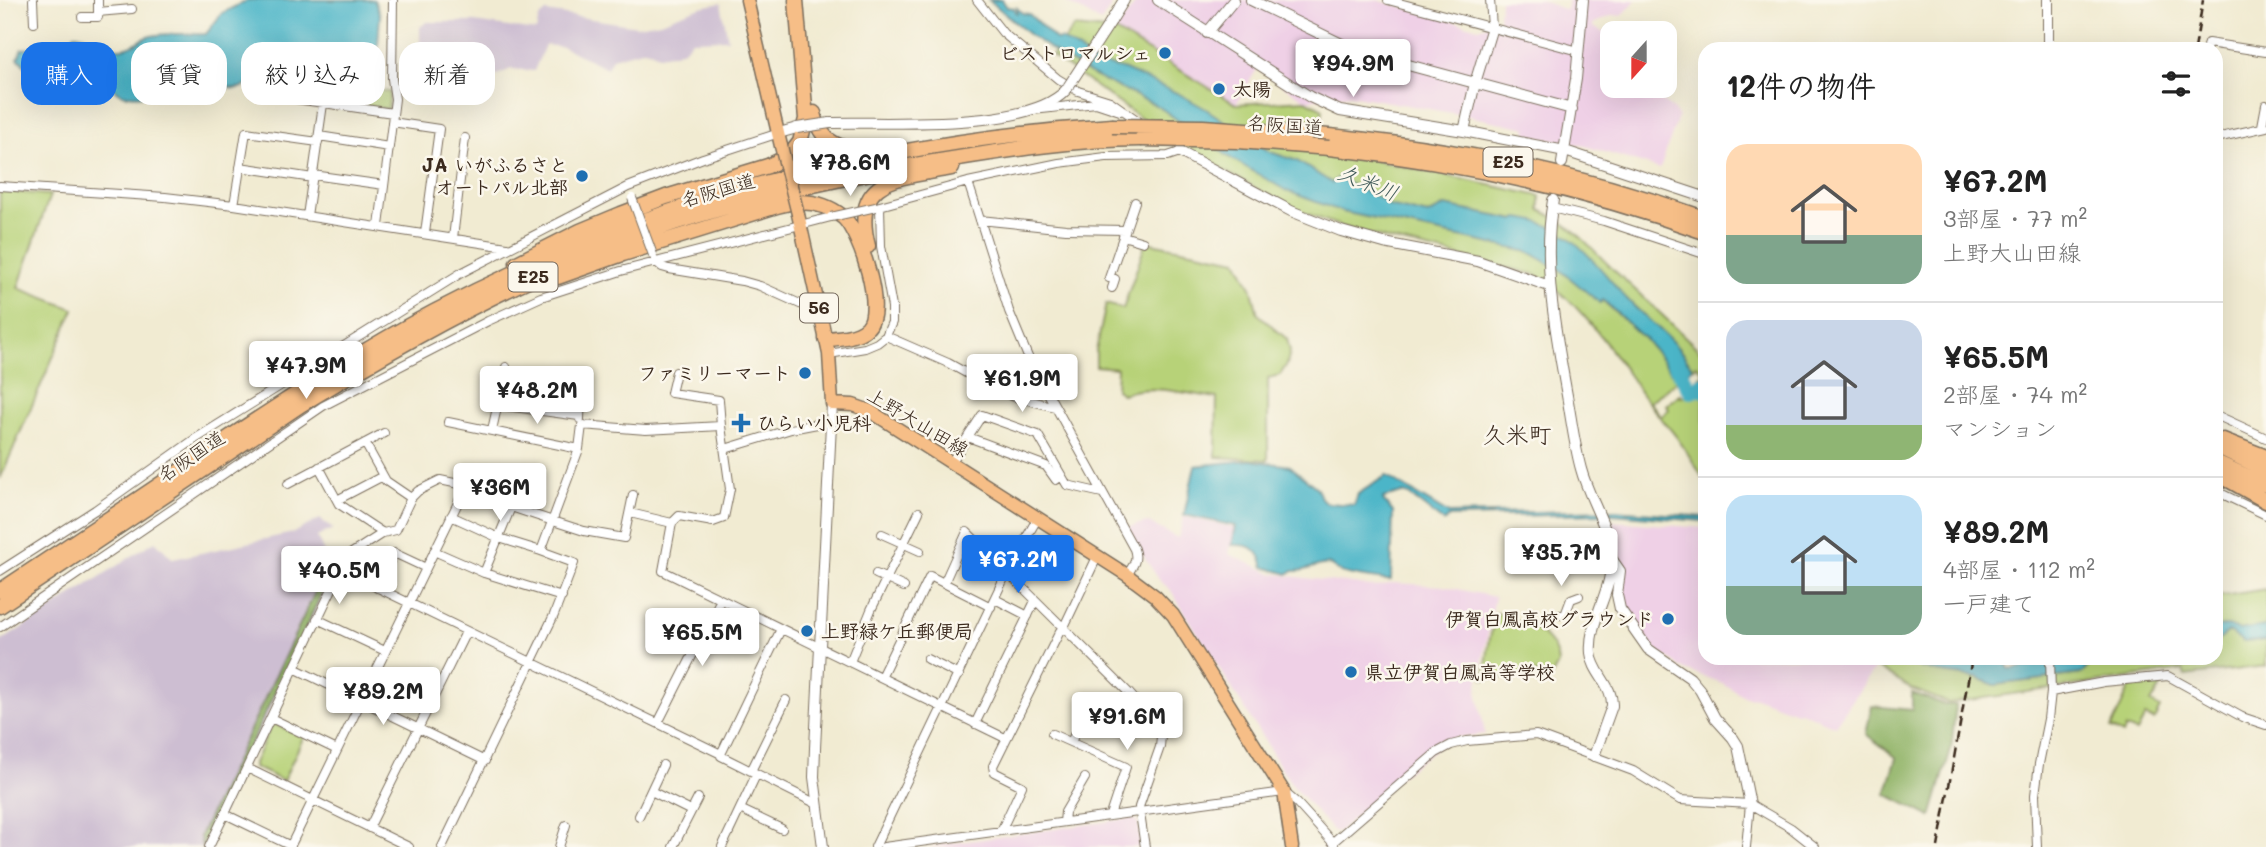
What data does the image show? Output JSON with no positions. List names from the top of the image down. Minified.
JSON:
{"streets":{"highway":["名阪国道","E25"],"main road":["56","上野大山田線"]},"crossings":[["56","上野大山田線"]],"districts":["久米町"],"water":["久米川"],"places":{"other":["ビストロマルシェ","太陽","JA いがふるさと オートパル北部","ファミリーマート","伊賀白鳳高校グラウンド","上野緑ケ丘郵便局","県立伊賀白鳳高等学校"],"health":["ひらい小児科"]},"north":"bottom","page":{"price":["¥94.9M","¥78.6M","¥47.9M","¥61.9M","¥48.2M","¥36M","¥35.7M","¥67.2M","¥40.5M","¥65.5M","¥89.2M","¥91.6M"],"chip":["購入","賃貸","絞り込み","新着"],"heading":"12件の物件","list":[{"name":"¥67.2M","note":"3部屋 · 77 m² · 上野大山田線"},{"name":"¥65.5M","note":"2部屋 · 74 m² · マンション"},{"name":"¥89.2M","note":"4部屋 · 112 m² · 一戸建て"}]}}
